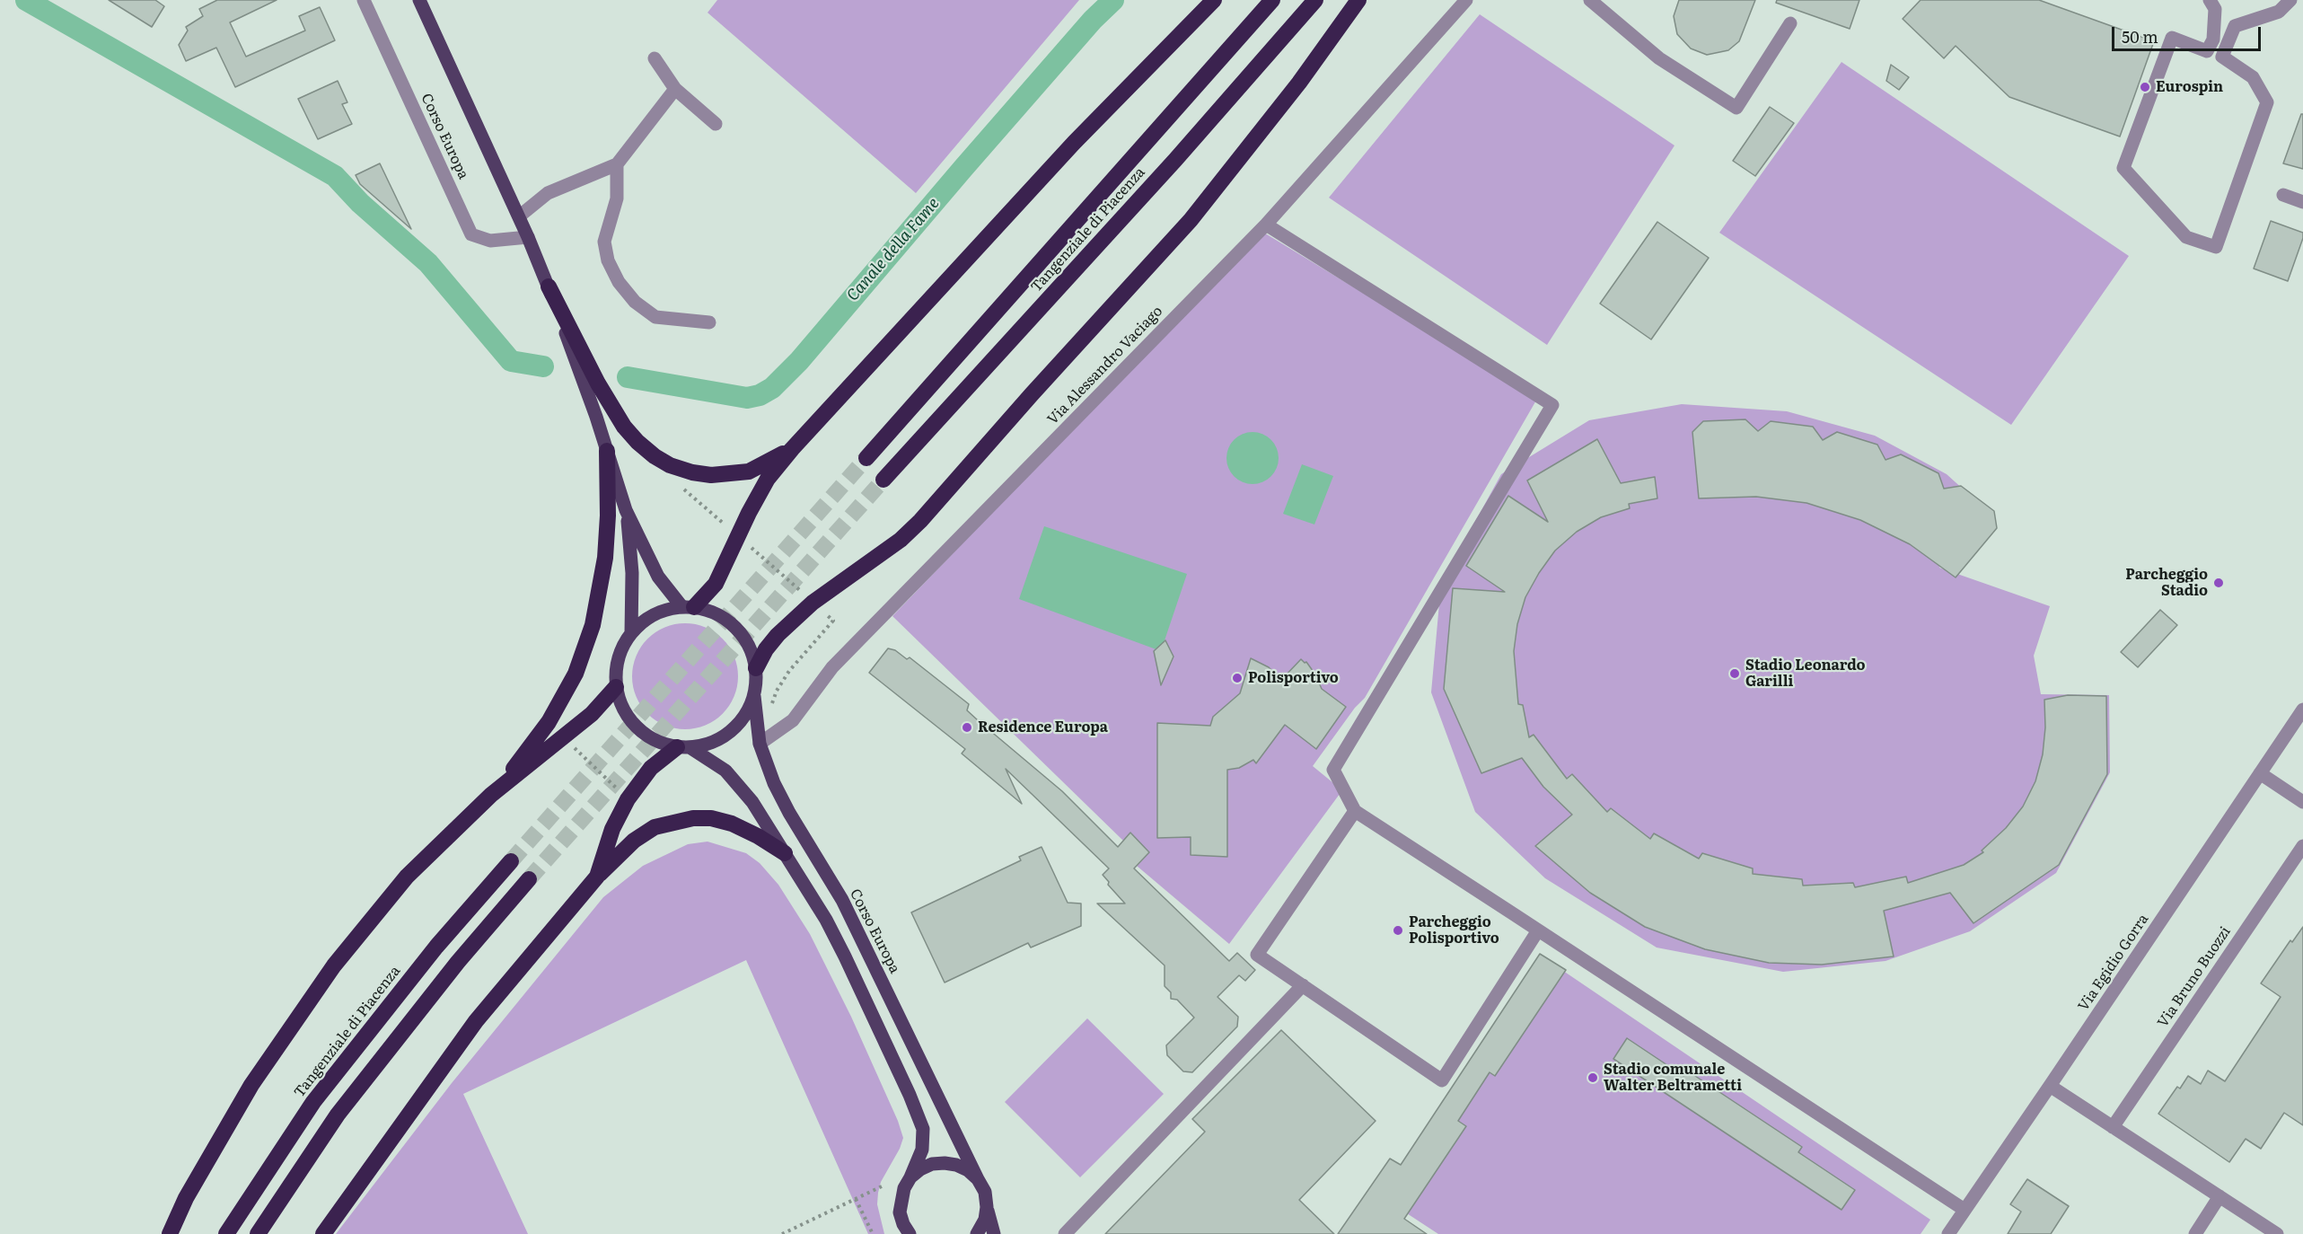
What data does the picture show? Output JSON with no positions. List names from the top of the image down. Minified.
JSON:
{"streets":{"highway":["Tangenziale di Piacenza"],"main road":["Corso Europa"],"street":["Via Alessandro Vaciago","Via Egidio Gorra","Via Bruno Buozzi"]},"crossings":[["Corso Europa","Via Alessandro Vaciago"]],"water":["Canale della Fame"],"places":["Eurospin","Parcheggio Stadio","Stadio Leonardo Garilli","Polisportivo","Residence Europa","Parcheggio Polisportivo","Stadio comunale Walter Beltrametti"],"scale_bar":"50 m"}
